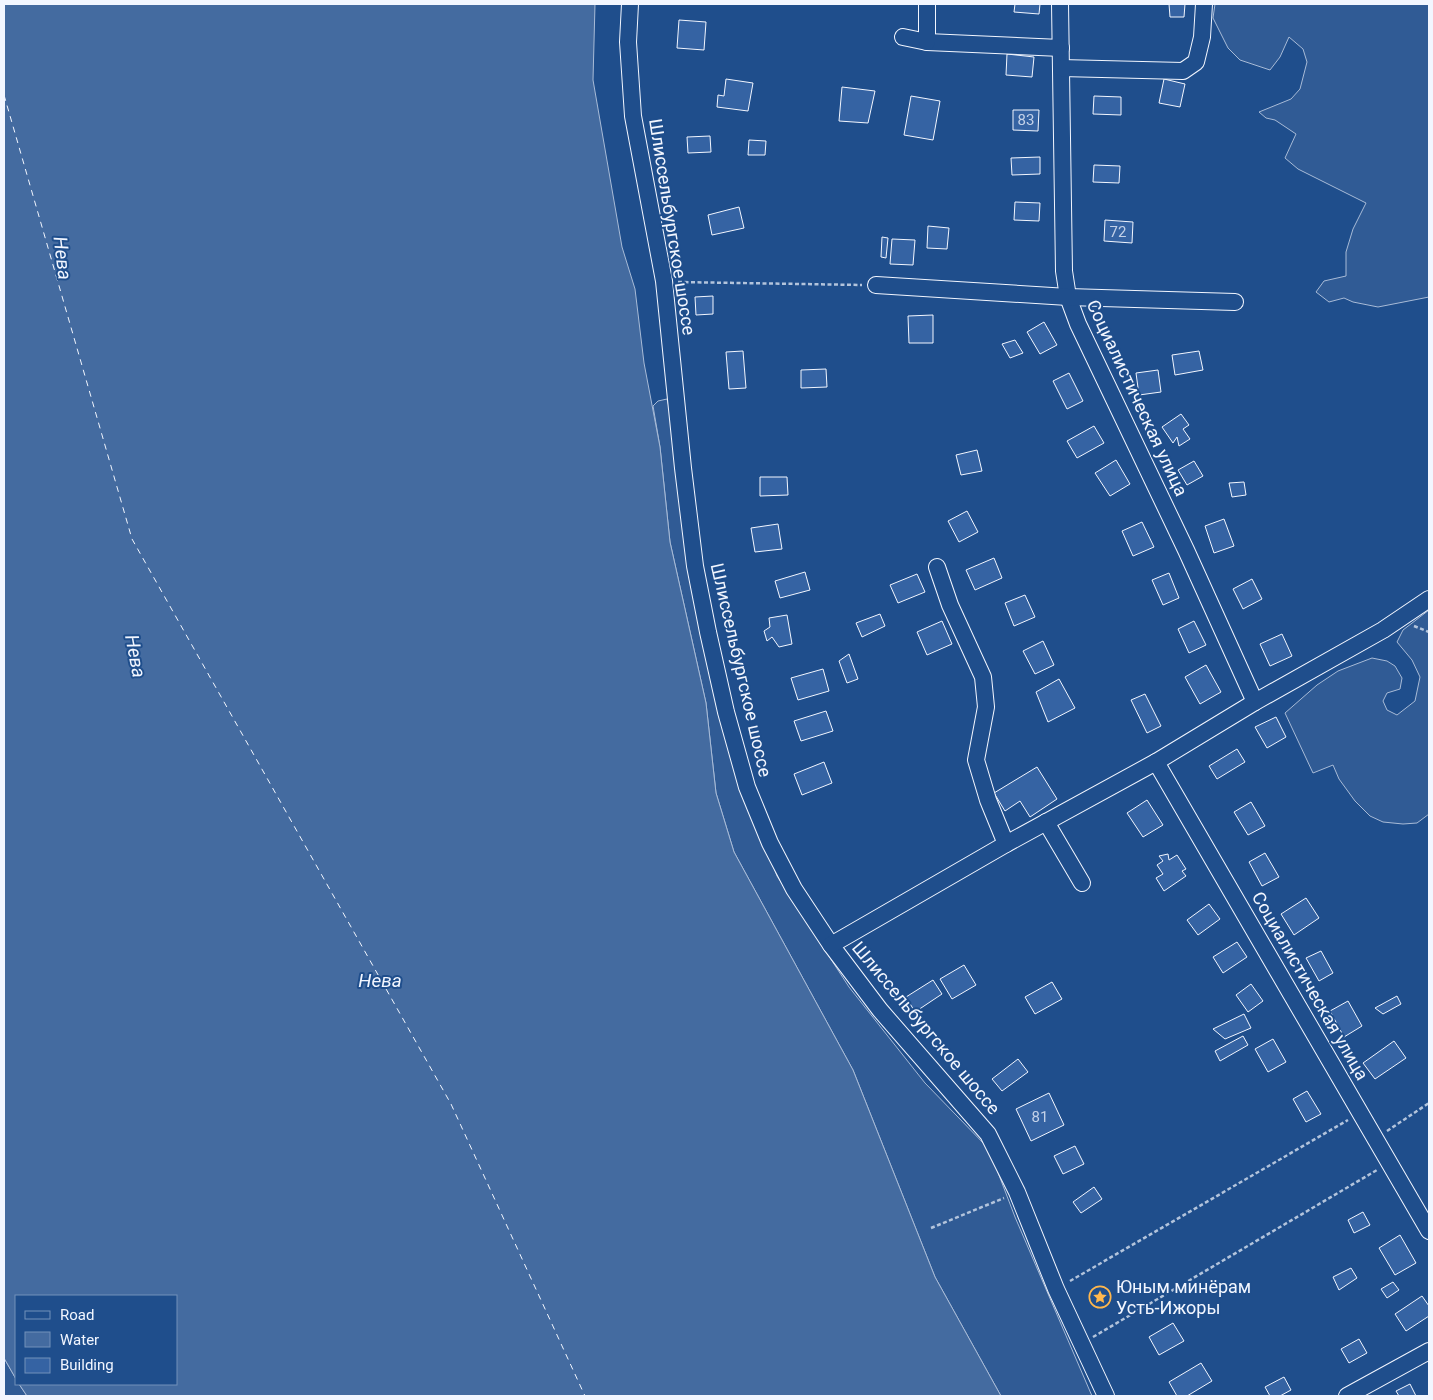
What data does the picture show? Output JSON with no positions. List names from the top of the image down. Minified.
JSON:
{"streets":{"street":["Шлиссельбургское шоссе","Социалистическая улица"]},"water":["Нева"],"places":{"place":["Юным минёрам Усть-Ижоры"]},"house_numbers":["83","72","81"],"legend":["Road","Water","Building"]}
